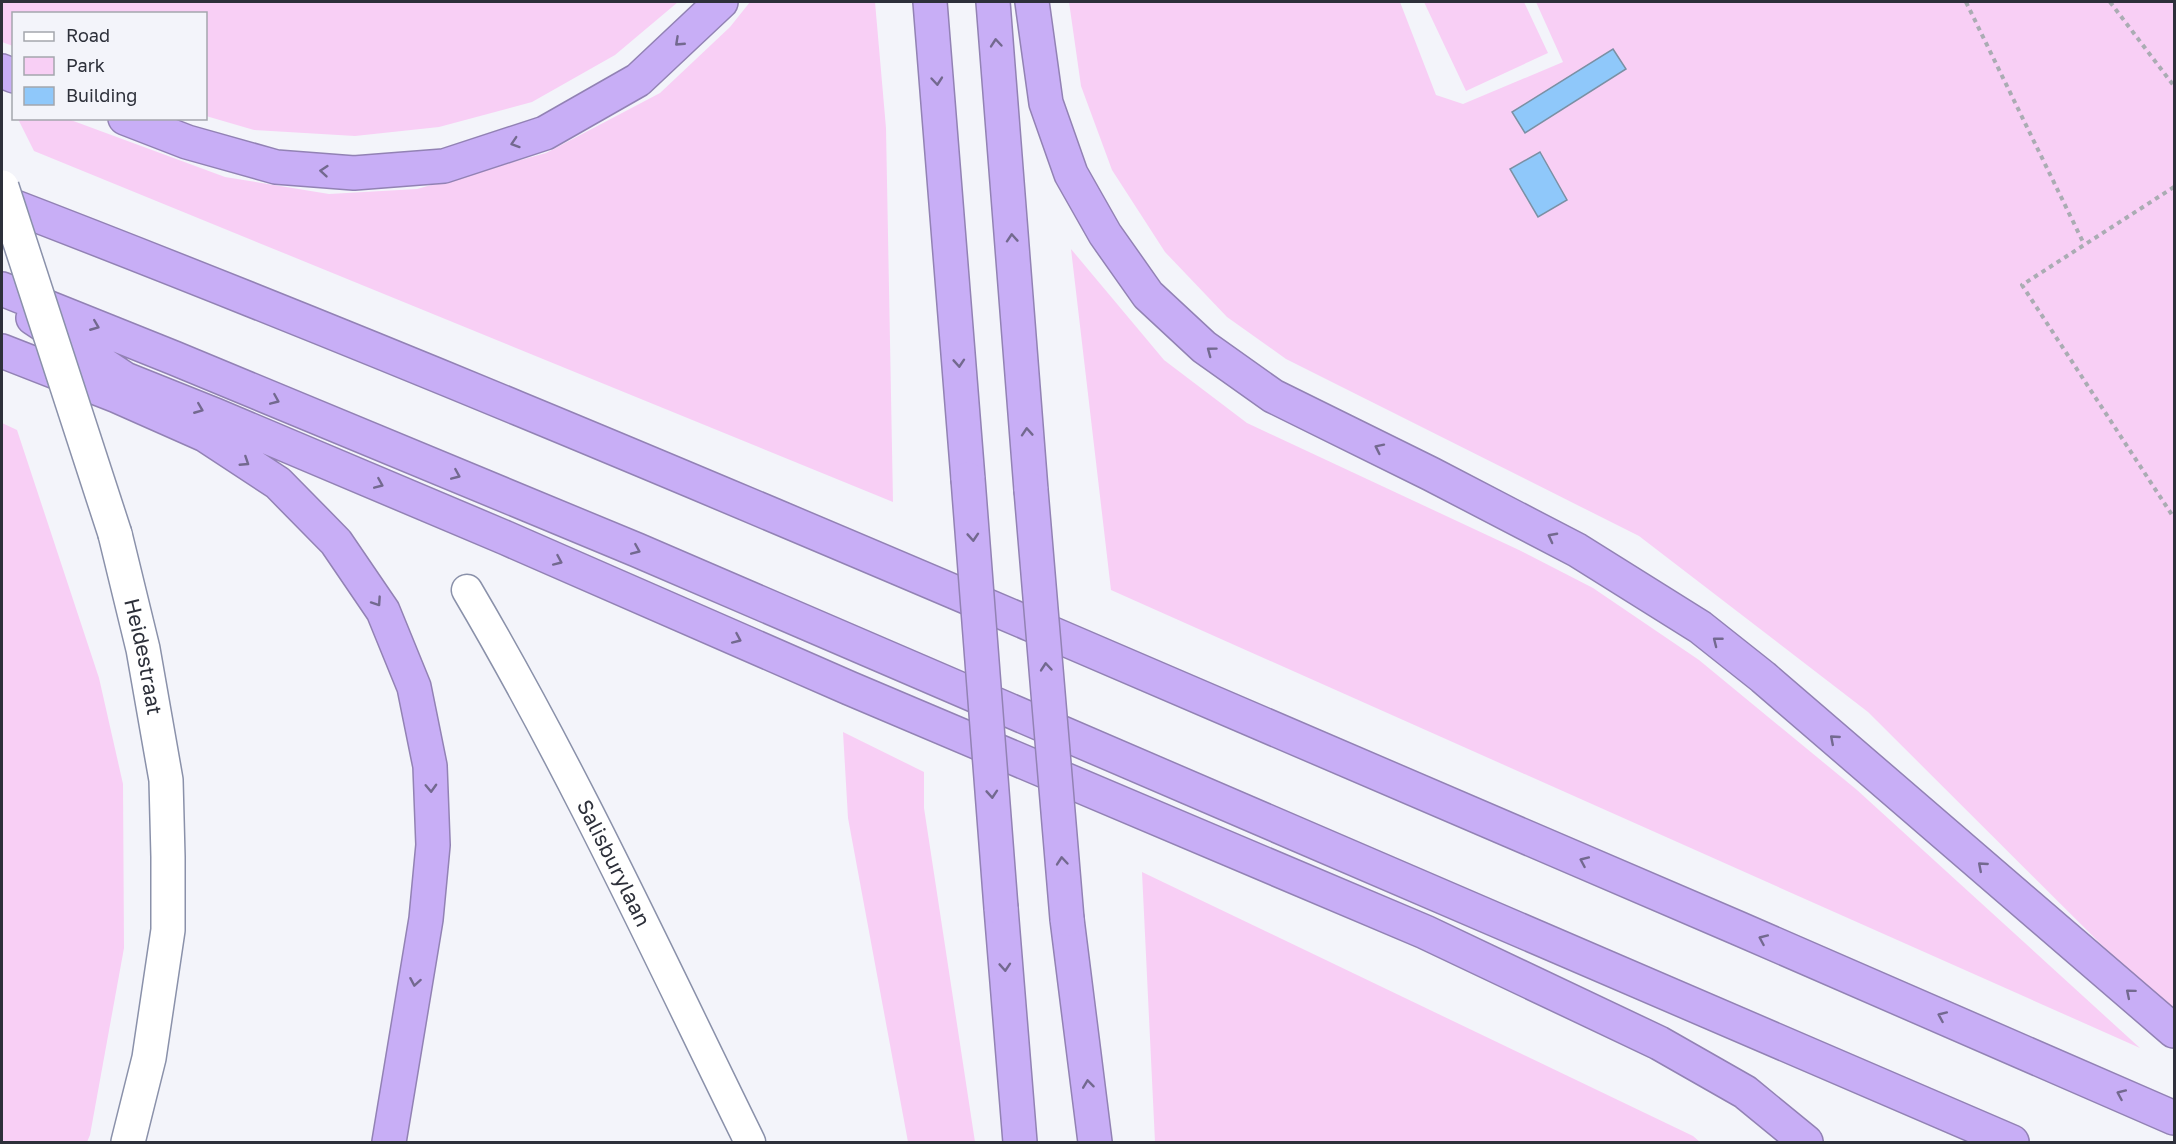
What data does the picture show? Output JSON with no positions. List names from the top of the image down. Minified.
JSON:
{"streets":{"main road":["Heidestraat"],"street":["Salisburylaan"]},"legend":["Road","Park","Building"]}
